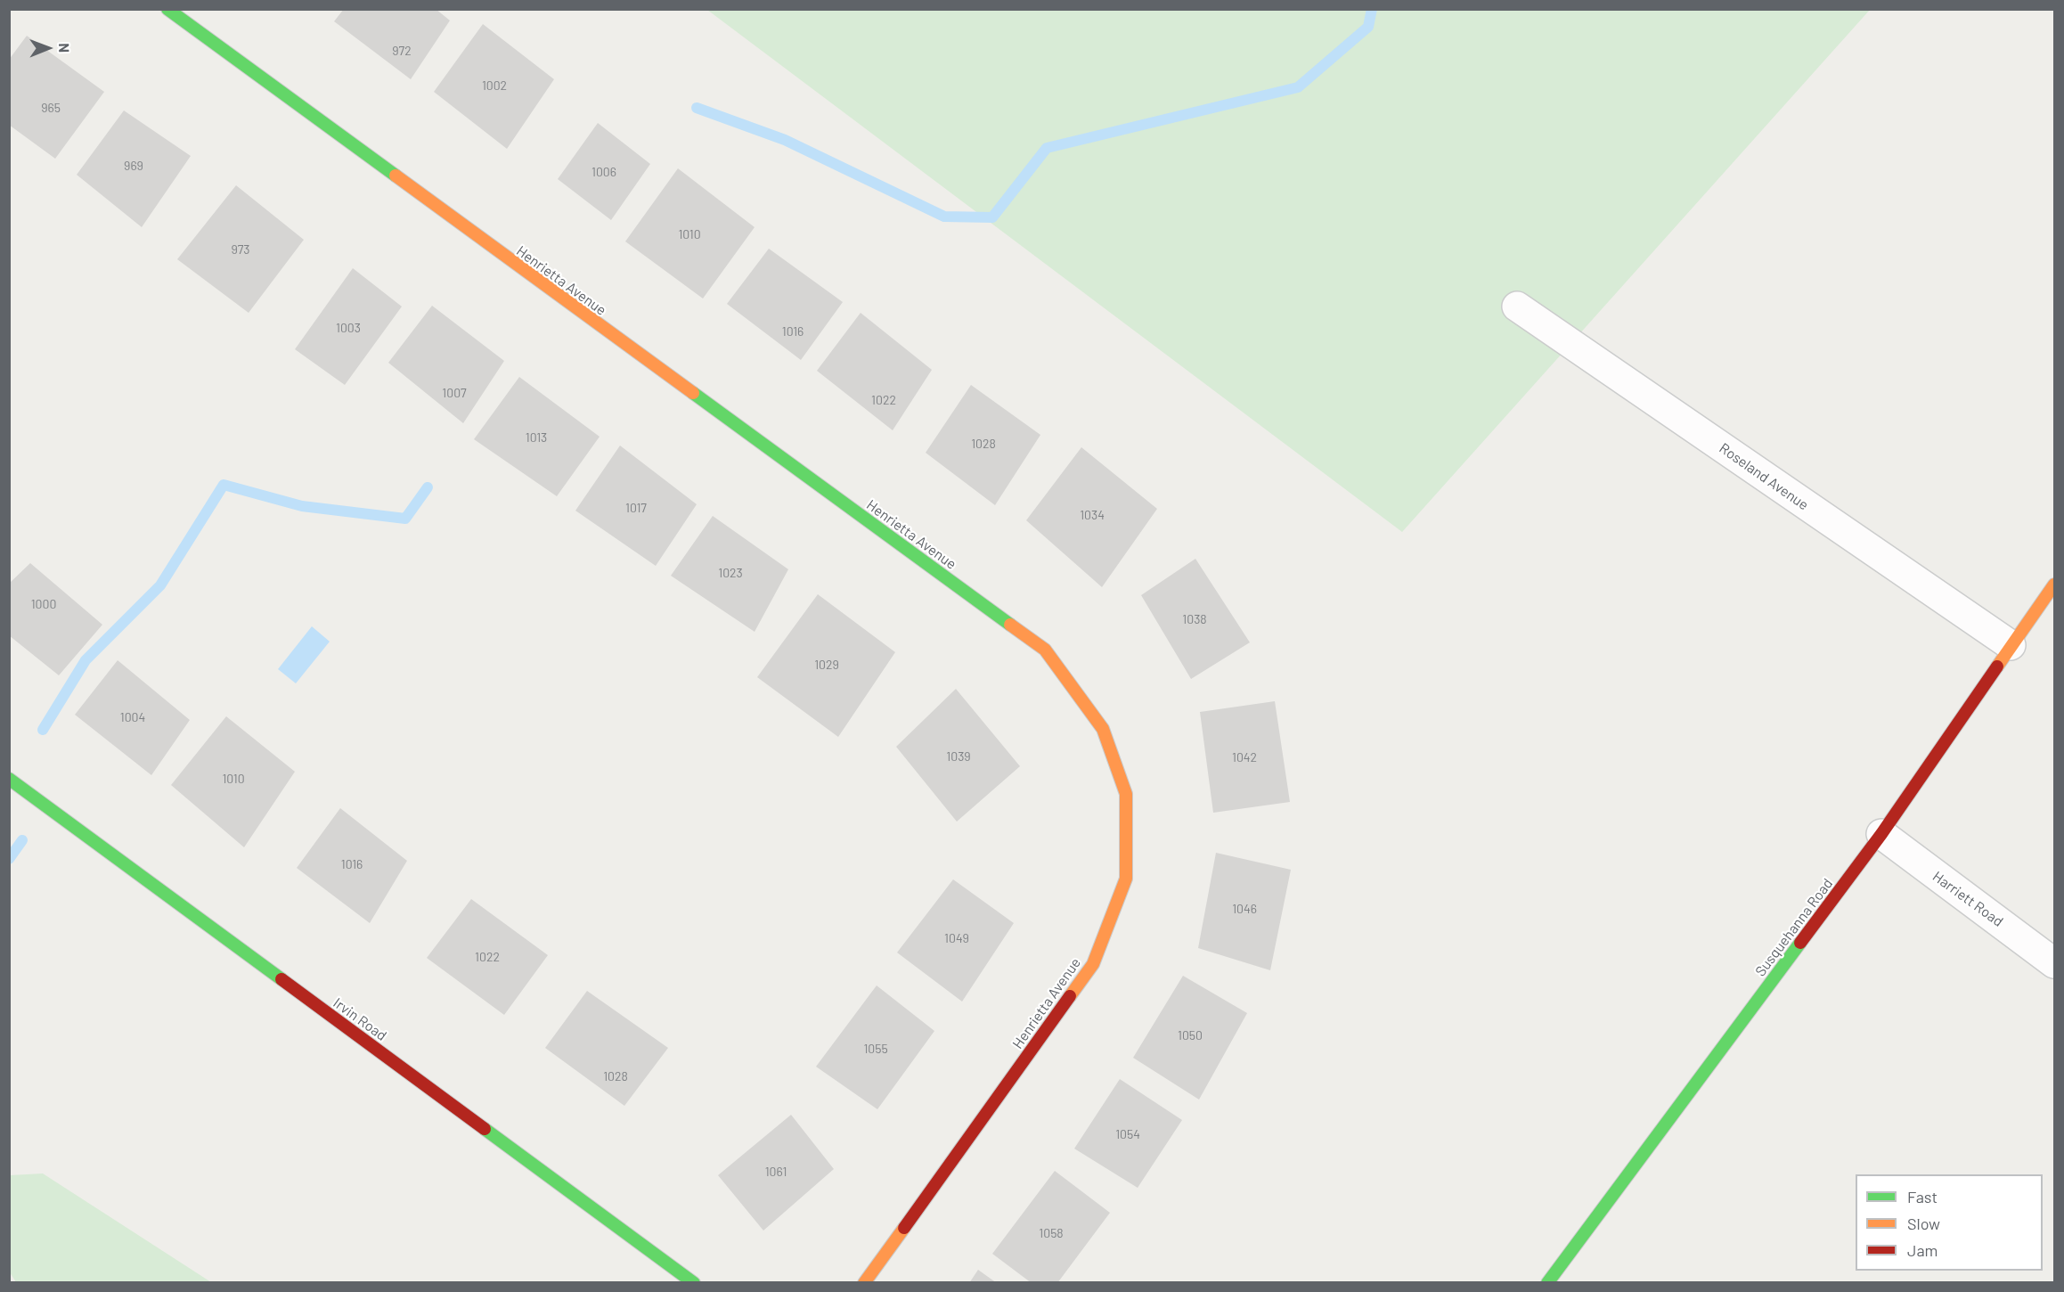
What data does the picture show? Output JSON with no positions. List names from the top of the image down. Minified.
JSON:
{"streets":{"street":["Henrietta Avenue","Roseland Avenue","Harriett Road","Susquehanna Road","Irvin Road"]},"crossings":[["Roseland Avenue","Susquehanna Road"],["Harriett Road","Susquehanna Road"]],"house_numbers":["972","1002","965","969","1006","1010","973","1003","1016","1007","1022","1013","1028","1017","1034","1023","1000","1038","1029","1004","1039","1042","1010","1016","1046","1049","1022","1050","1055","1028","1054","1061","1058"],"legend":["Fast","Slow","Jam"],"north":"right"}
